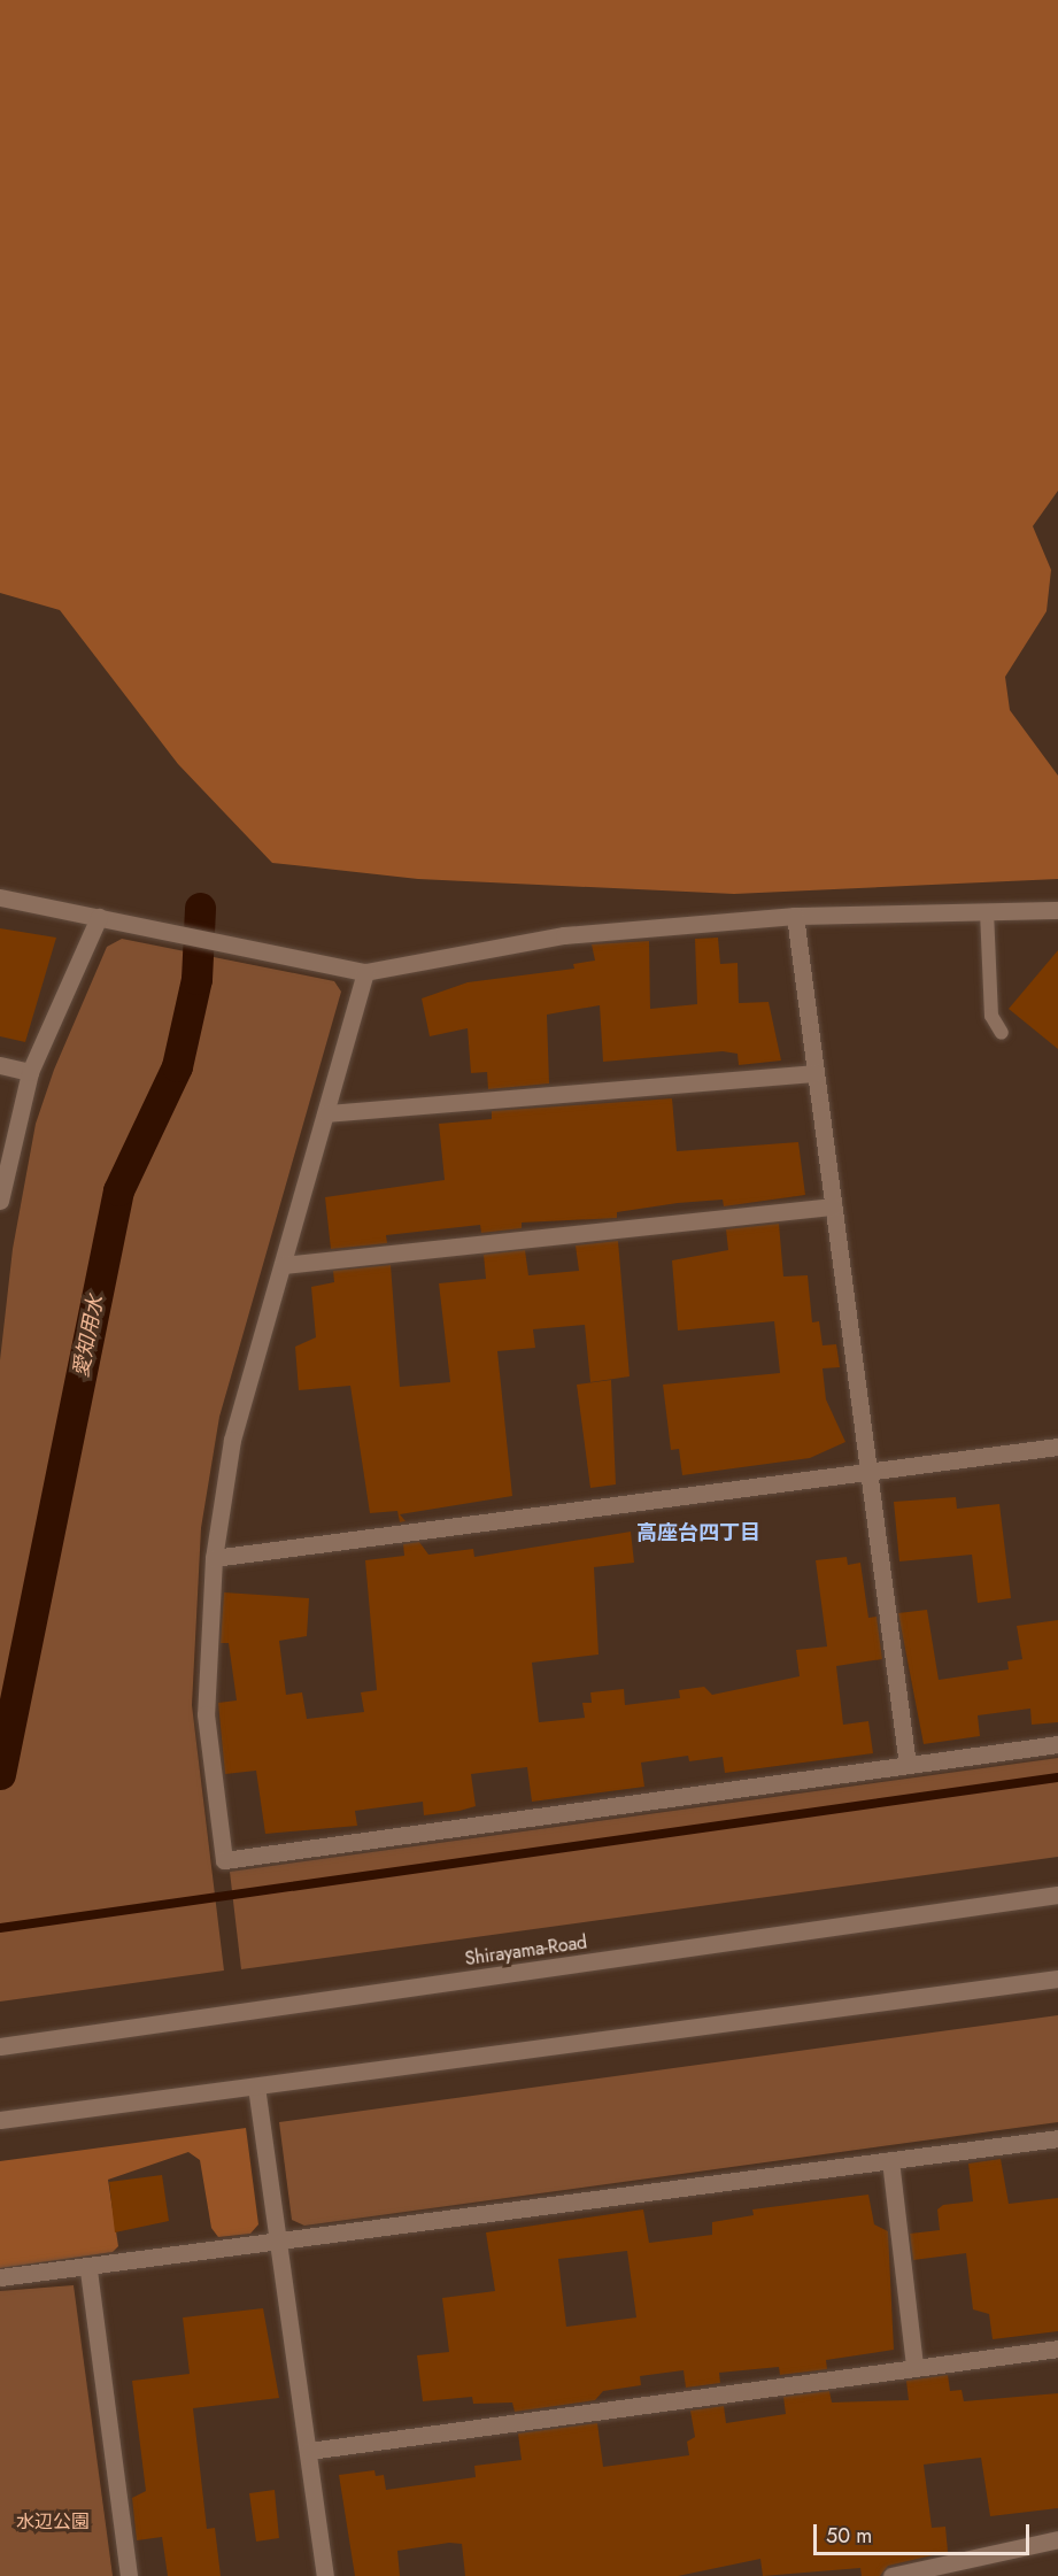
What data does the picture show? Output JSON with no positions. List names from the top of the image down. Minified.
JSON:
{"streets":{"street":["Shirayama-Road"]},"districts":["高座台四丁目"],"water":["愛知用水"],"parks":["水辺公園"],"scale_bar":"50 m"}
